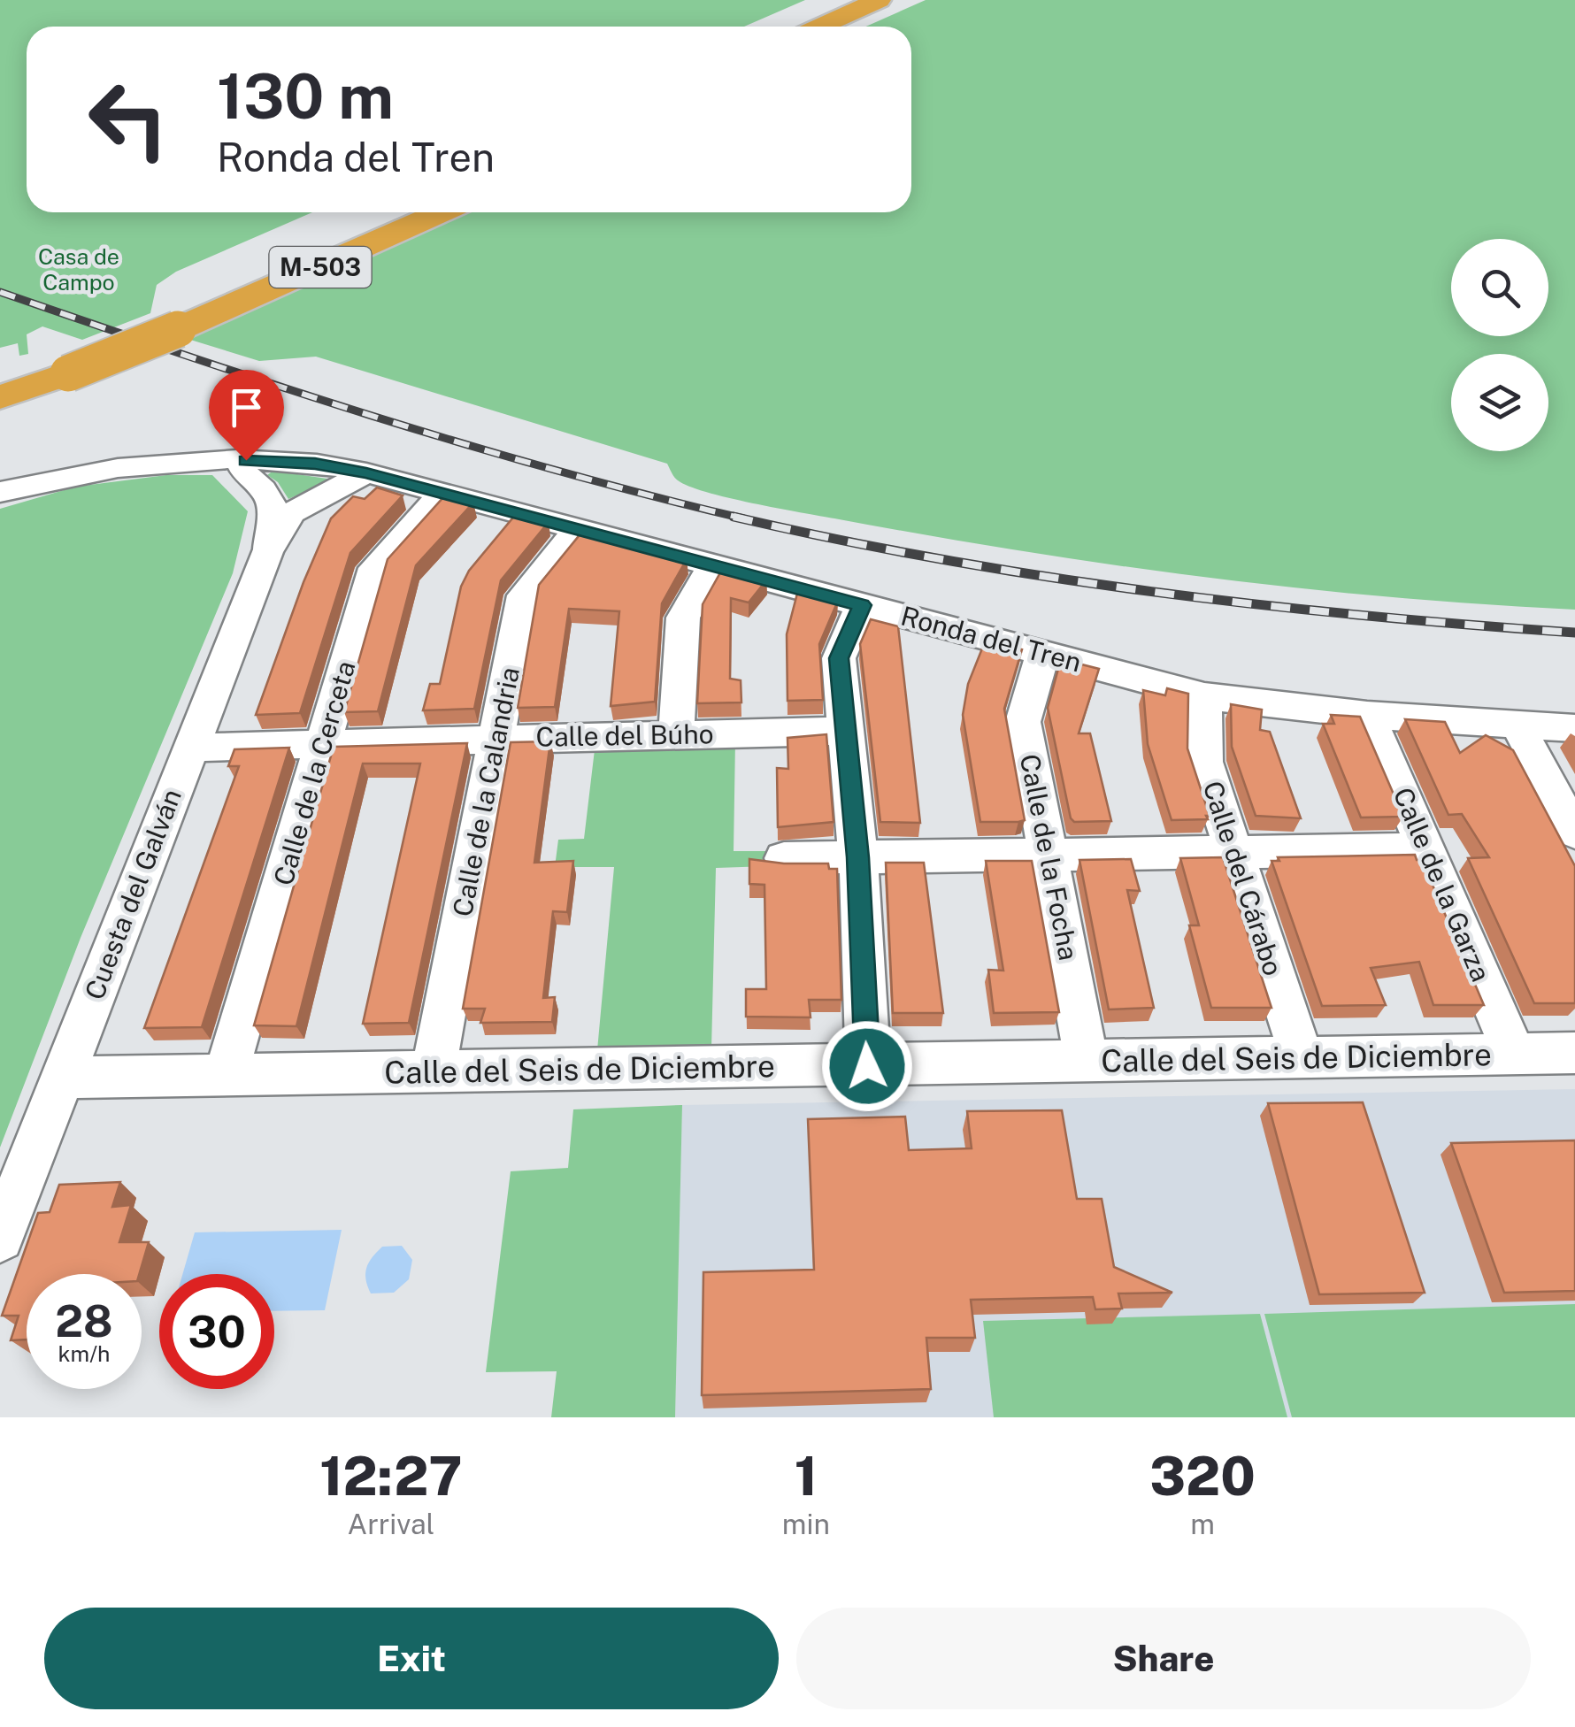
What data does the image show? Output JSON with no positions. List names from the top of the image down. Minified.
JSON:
{"streets":{"highway":["M-503"],"street":["Ronda del Tren","Calle del Búho","Calle de la Cerceta","Calle de la Calandria","Calle de la Focha","Calle del Cárabo","Calle de la Garza","Cuesta del Galván","Calle del Seis de Diciembre"]},"crossings":[["Ronda del Tren","Calle de la Cerceta"],["Ronda del Tren","Calle de la Calandria"],["Ronda del Tren","Calle de la Focha"],["Ronda del Tren","Calle del Cárabo"],["Ronda del Tren","Calle de la Garza"],["Ronda del Tren","Cuesta del Galván"],["Calle del Búho","Calle de la Cerceta"],["Calle del Búho","Calle de la Calandria"],["Calle del Búho","Cuesta del Galván"],["Calle de la Cerceta","Calle del Seis de Diciembre"],["Calle de la Calandria","Calle del Seis de Diciembre"],["Calle de la Focha","Calle del Seis de Diciembre"],["Calle del Cárabo","Calle del Seis de Diciembre"],["Calle de la Garza","Calle del Seis de Diciembre"],["Cuesta del Galván","Calle del Seis de Diciembre"]],"parks":["Casa de Campo"],"page":{"turn":["130 m","Ronda del Tren"],"speed":"28 km/h","limit":"30","eta":["12:27","Arrival","1","min","320","m"],"buttons":["Exit","Share"]}}
